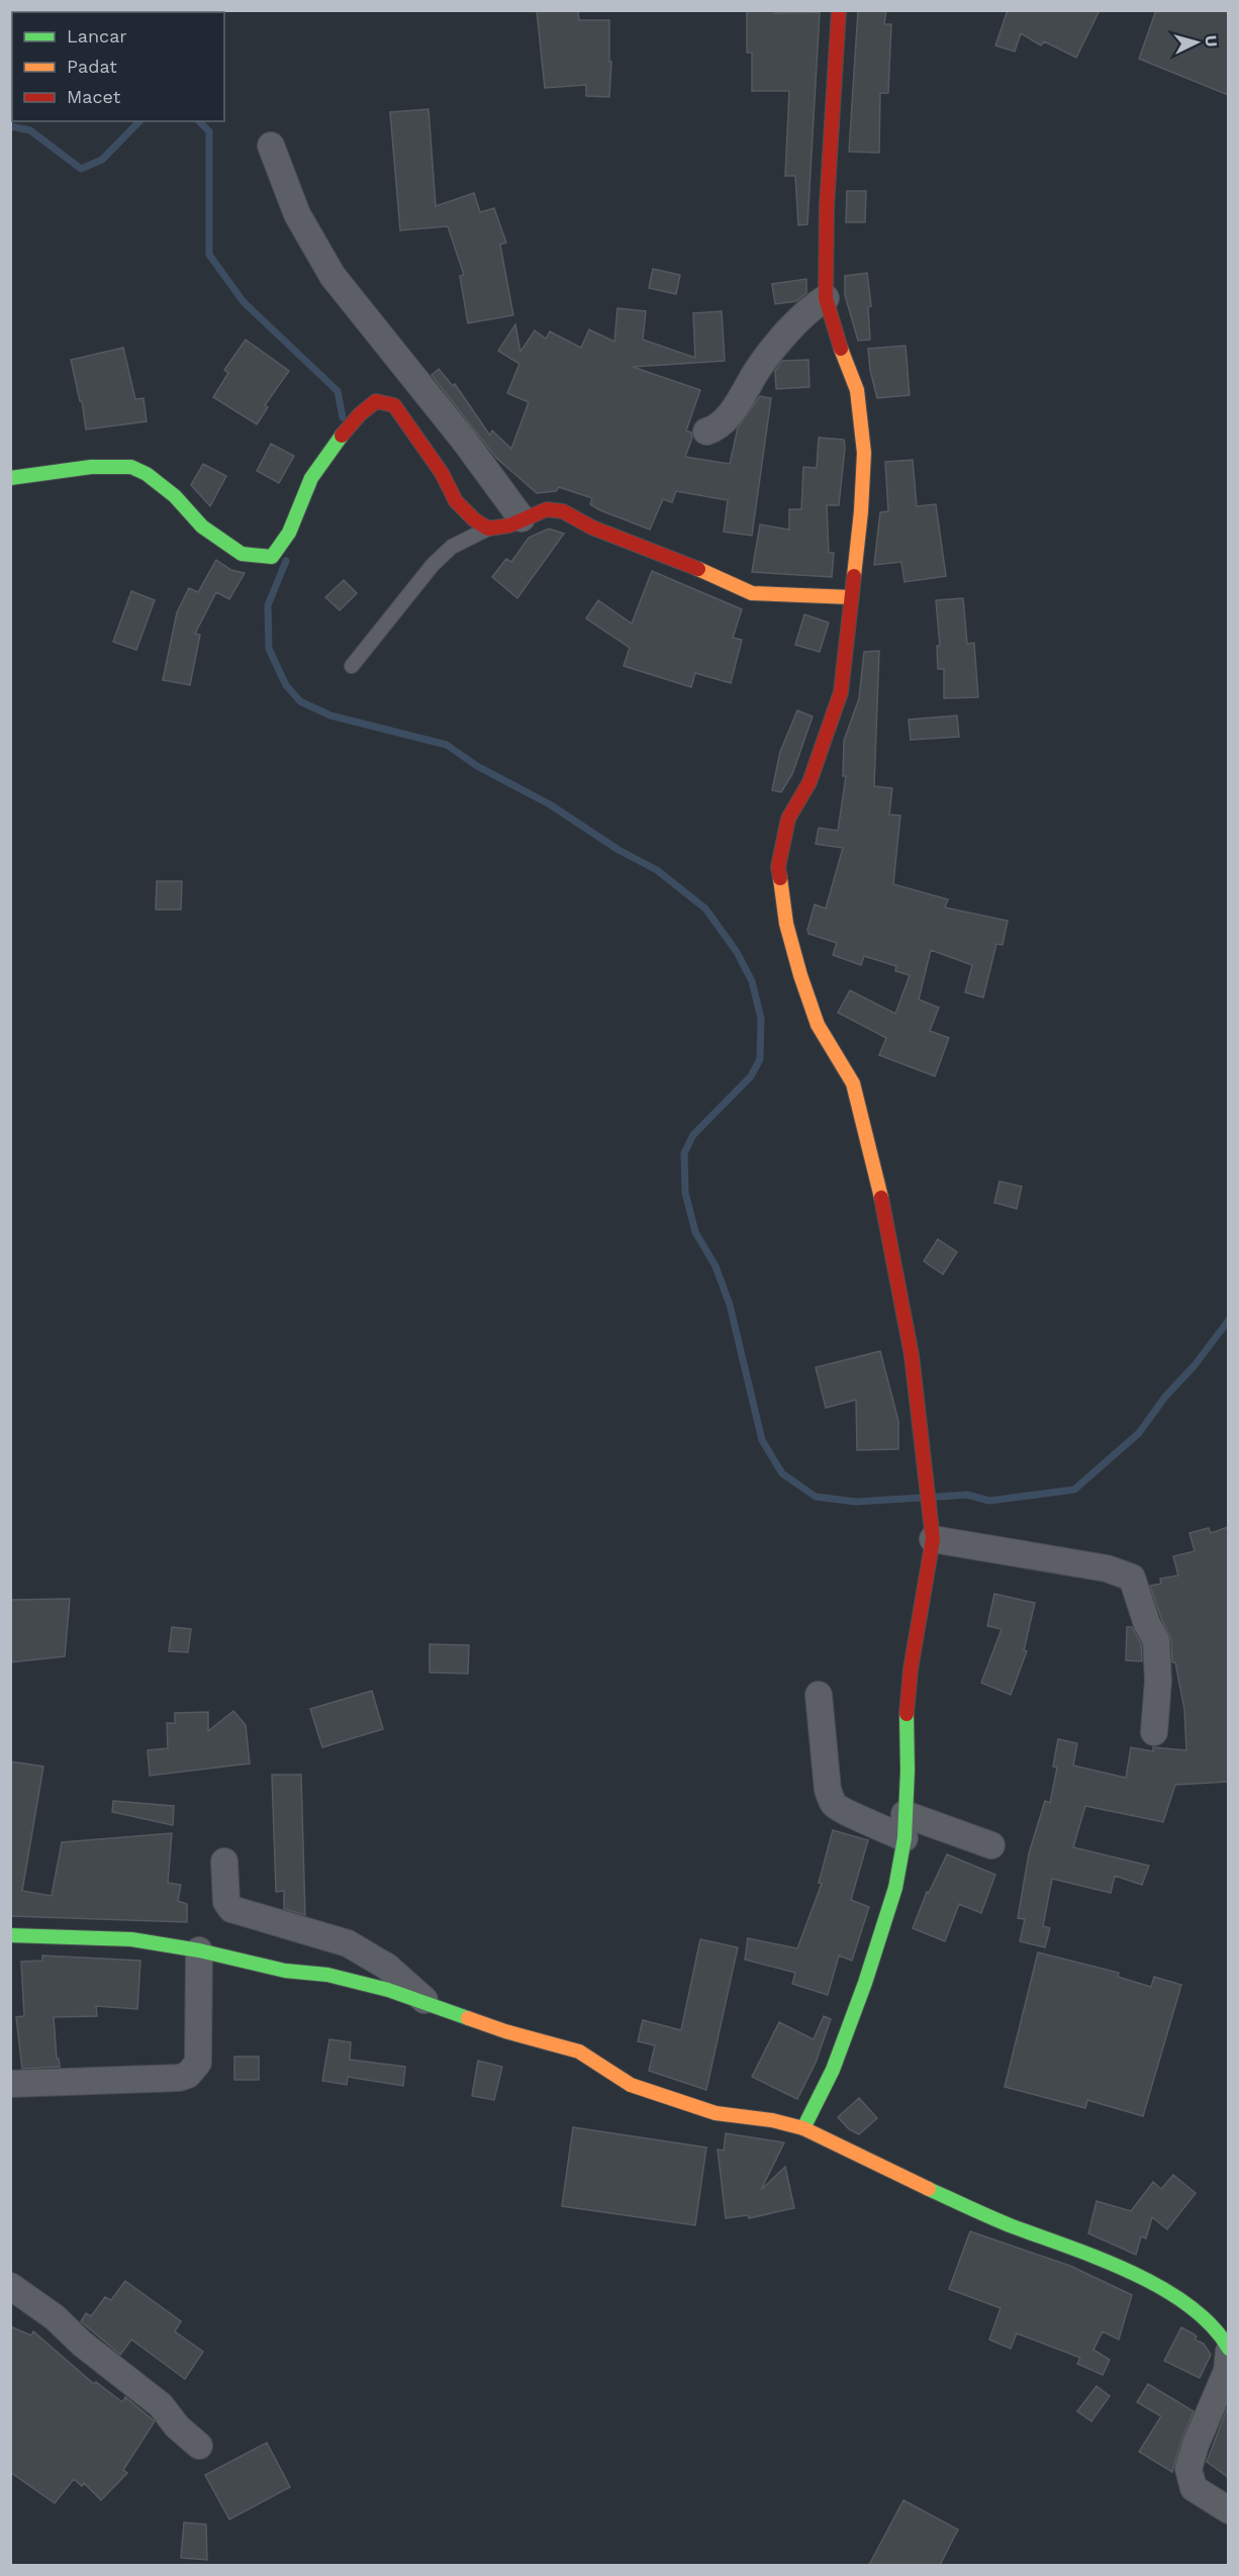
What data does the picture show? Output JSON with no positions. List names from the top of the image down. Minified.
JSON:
{"legend":["Lancar","Padat","Macet"],"north":"right"}
